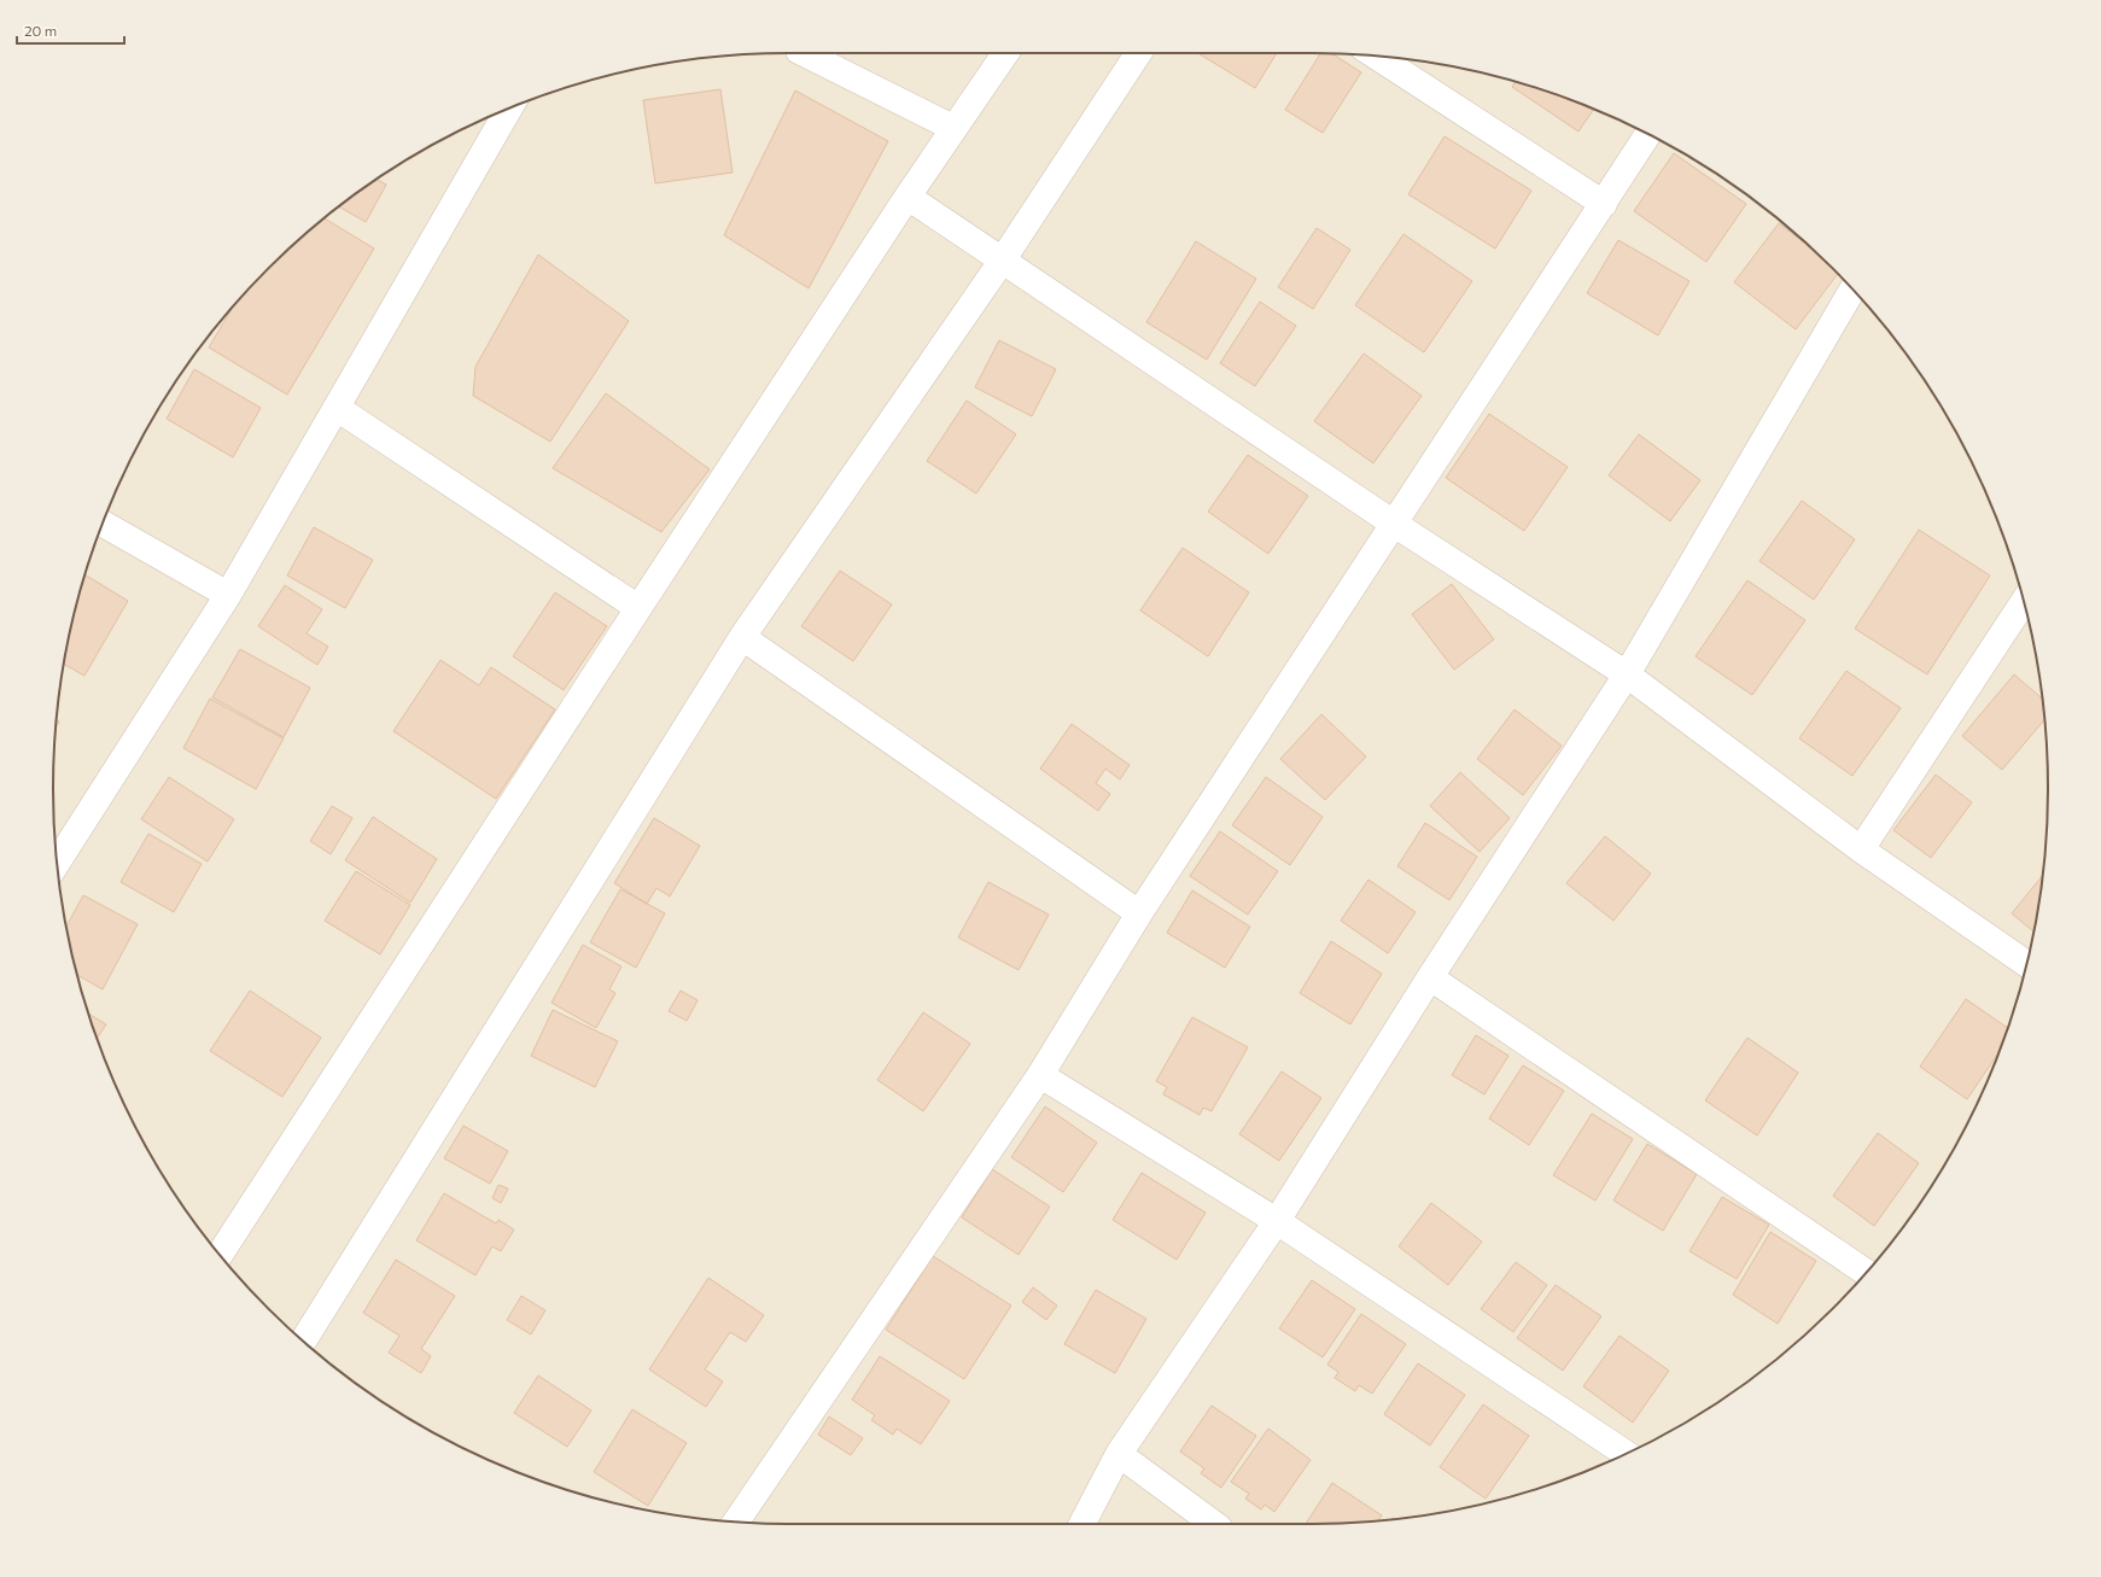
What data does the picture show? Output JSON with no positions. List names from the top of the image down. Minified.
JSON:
{"scale_bar":"20 m"}
